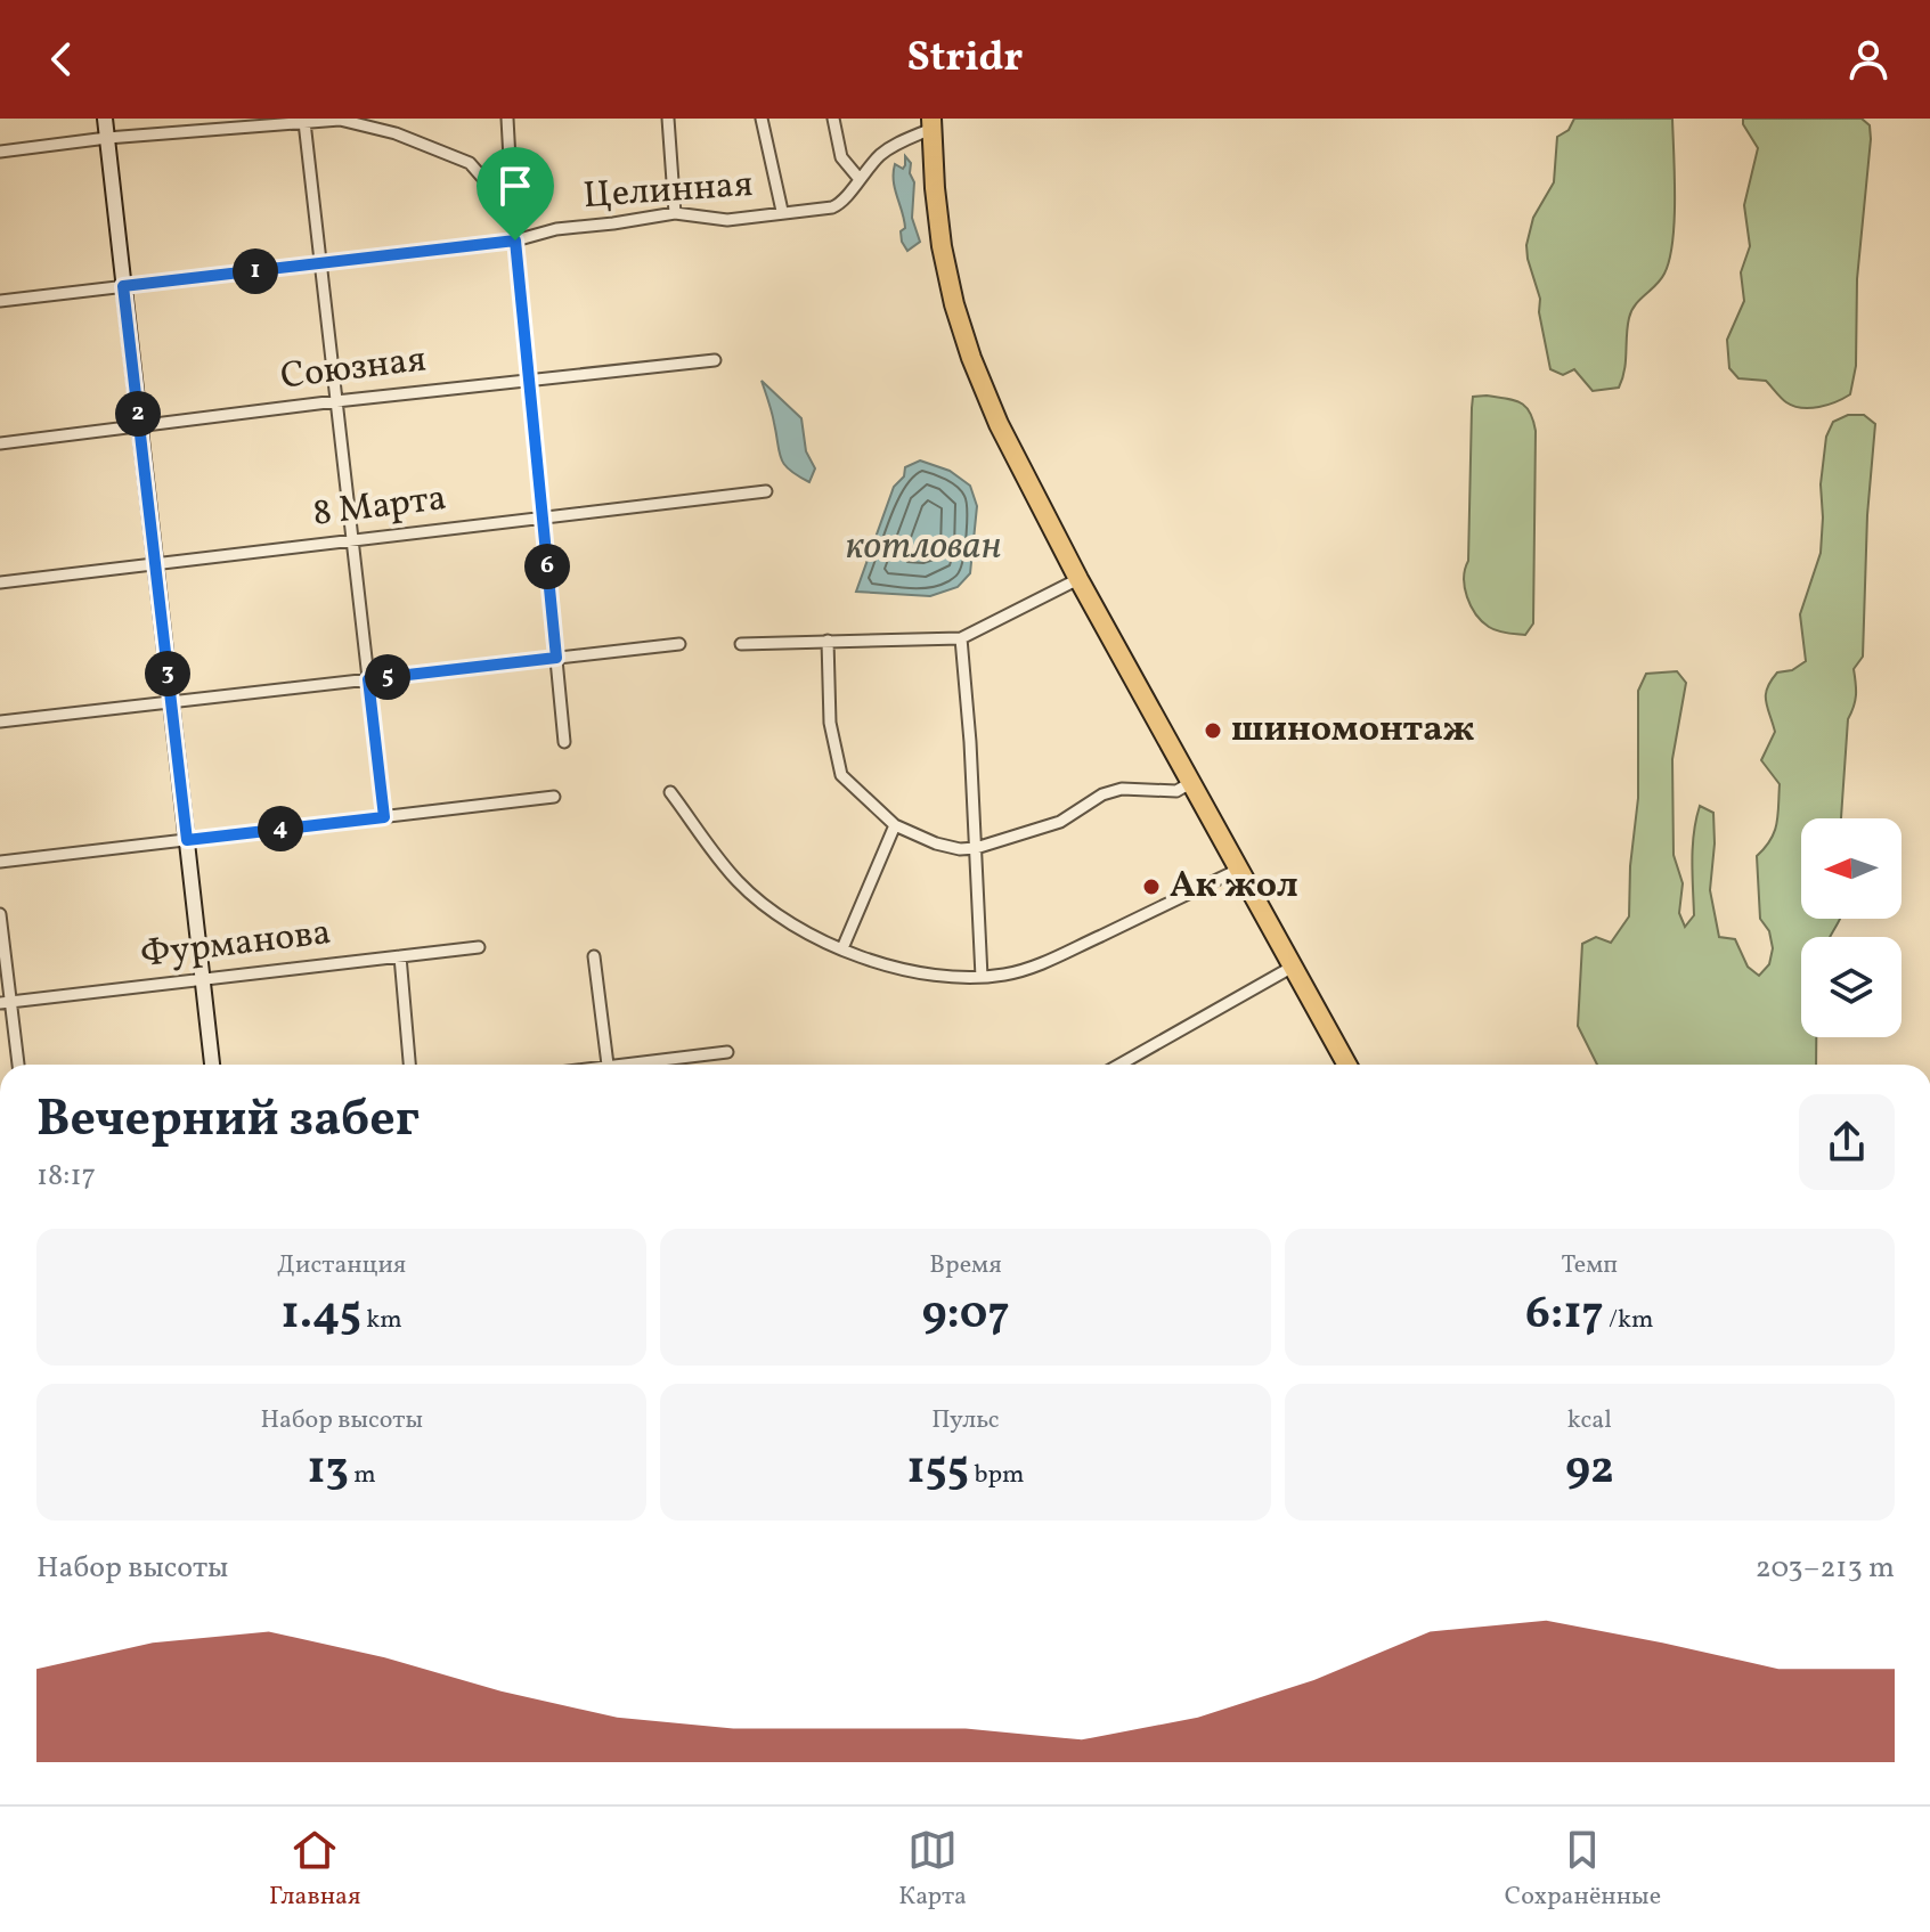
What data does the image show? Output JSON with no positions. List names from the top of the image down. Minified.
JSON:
{"streets":{"street":["Целинная","Союзная","8 Марта","Фурманова"]},"water":["котлован"],"places":["шиномонтаж","Ак жол"],"north":"left","page":{"header":"Stridr","pins":["1","2","6","3","5","4"],"heading":["Вечерний забег","18:17"],"stats":[["Дистанция","1.45 km"],["Время","9:07"],["Темп","6:17 /km"],["Набор высоты","13 m"],["Пульс","155 bpm"],["kcal","92"]],"chart":["Набор высоты","203–213 m"],"tabs":["Главная","Карта","Сохранённые"]}}
